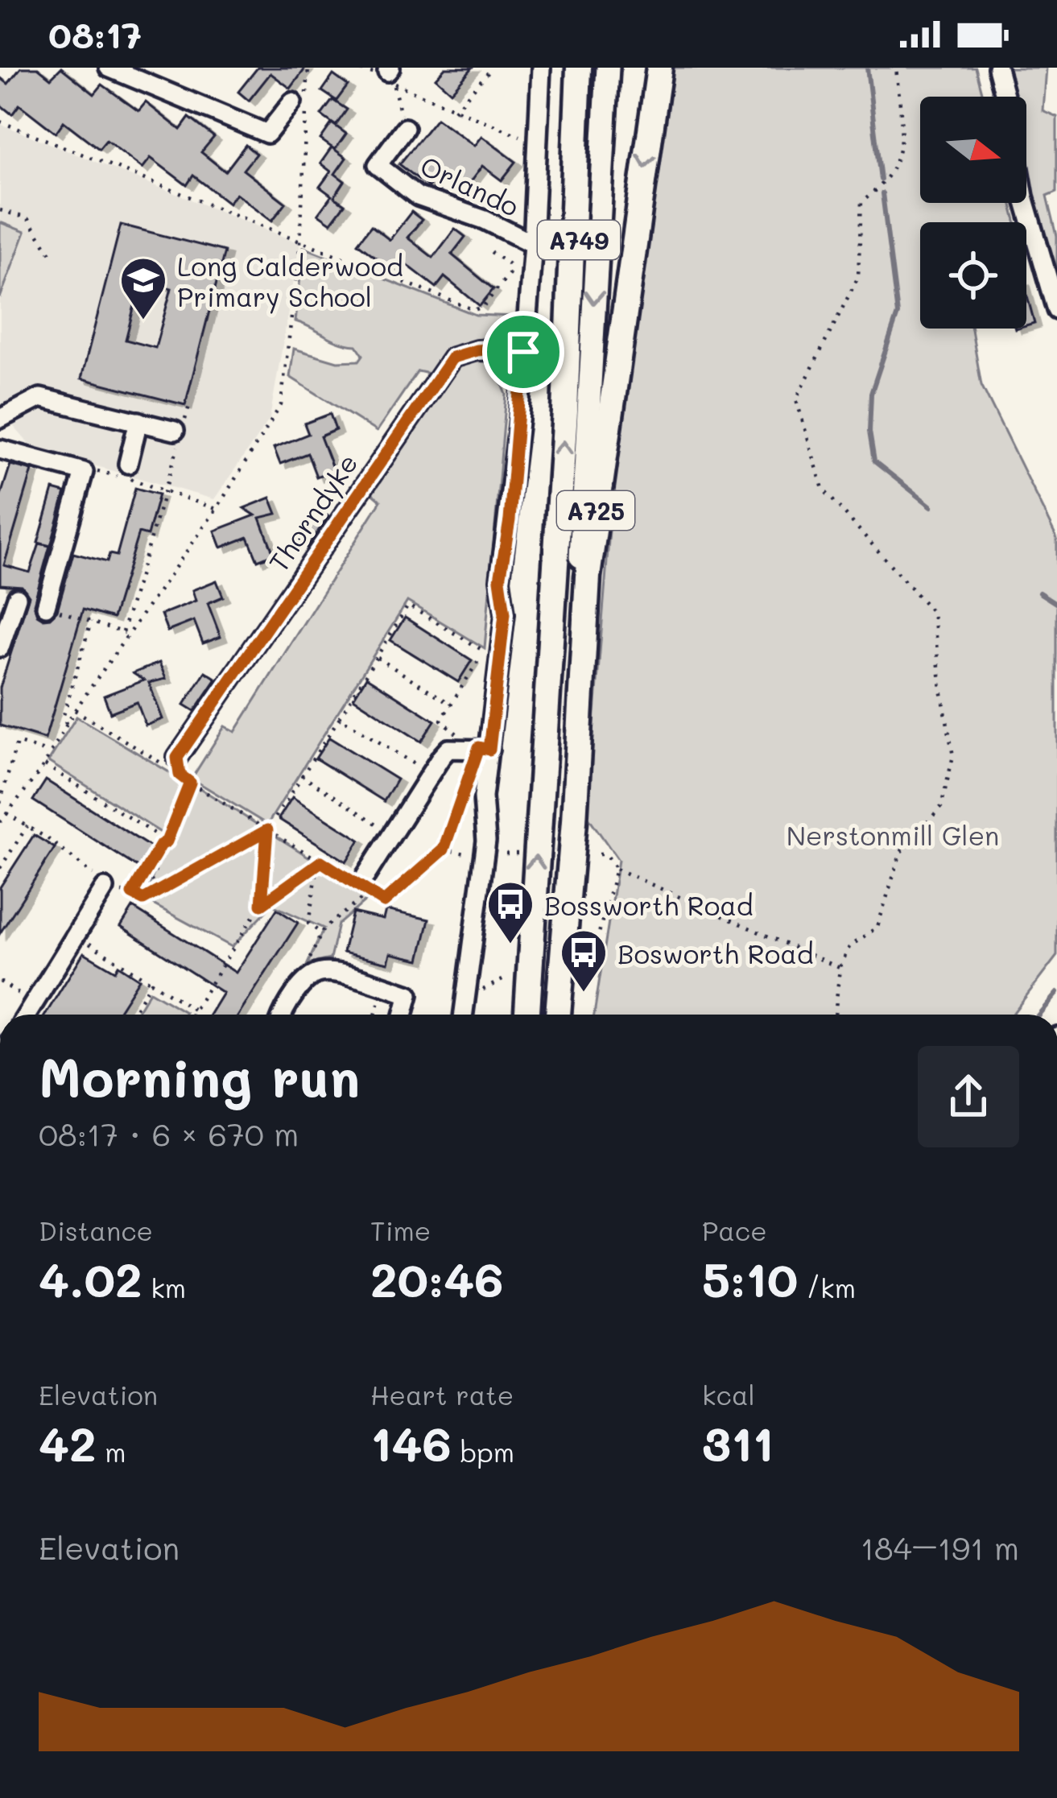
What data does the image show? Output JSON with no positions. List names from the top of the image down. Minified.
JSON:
{"streets":{"highway":["A725"],"main road":["A749"],"street":["Orlando","Thorndyke"]},"crossings":[["A749","A725"]],"parks":["Nerstonmill Glen"],"places":{"school or university":["Long Calderwood Primary School"],"bus stop":["Bossworth Road","Bosworth Road"]},"north":"right","page":{"status":"08:17","heading":["Morning run","08:17 · 6 × 670 m"],"stats":[["Distance","4.02 km"],["Time","20:46"],["Pace","5:10 /km"],["Elevation","42 m"],["Heart rate","146 bpm"],["kcal","311"]],"chart":["Elevation","184–191 m"]}}
